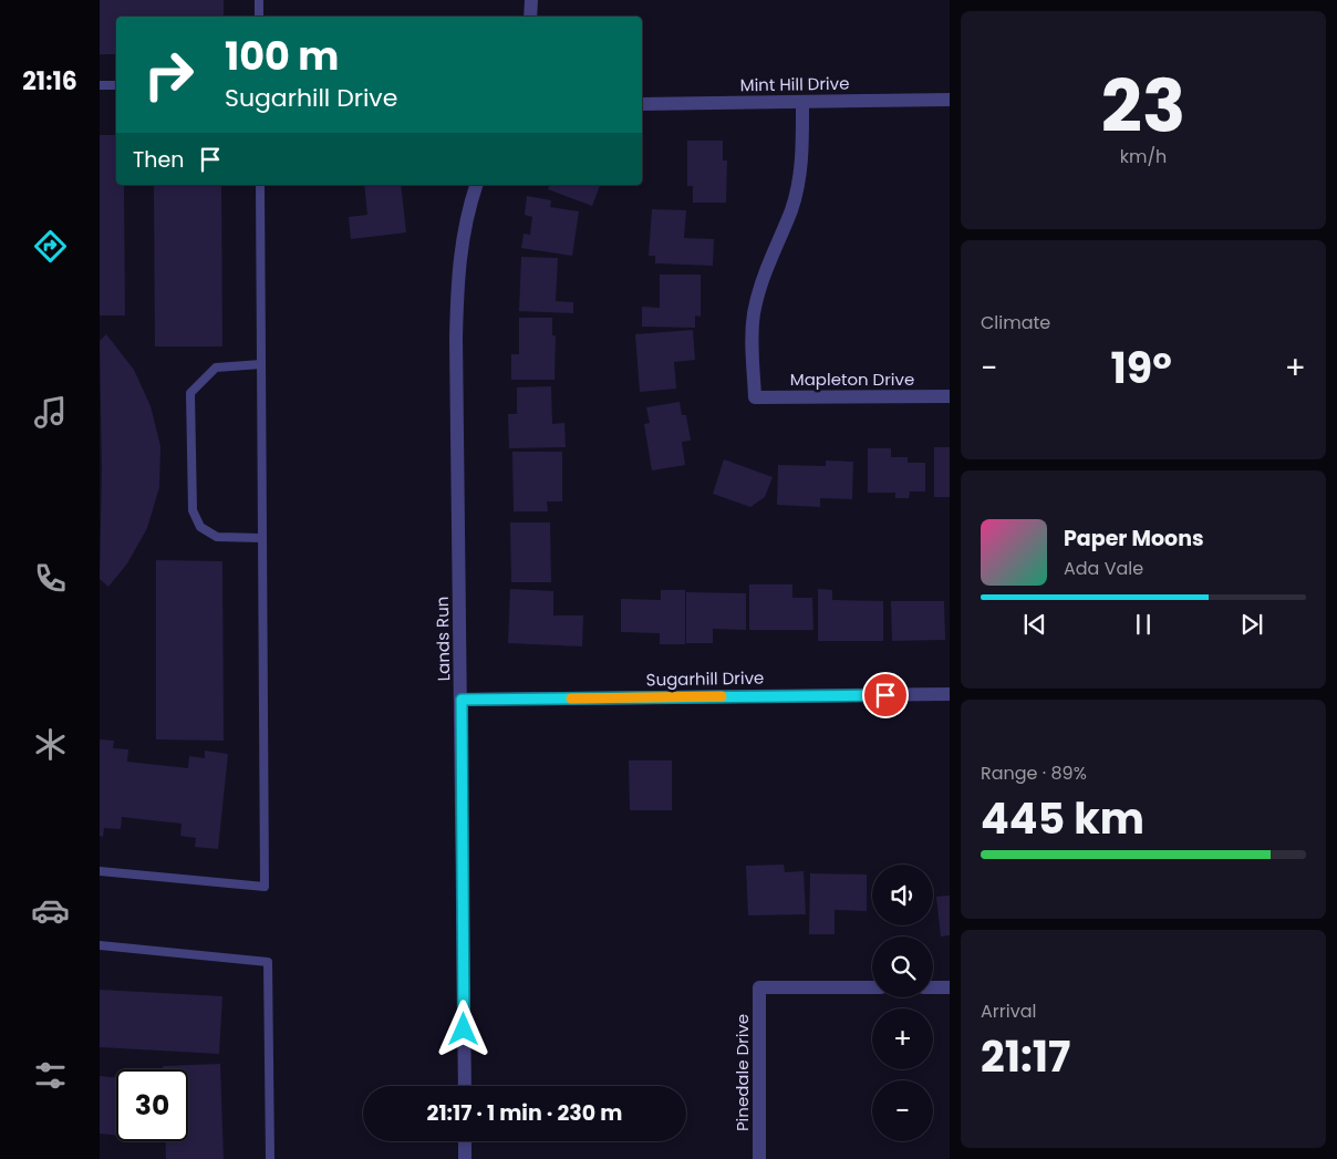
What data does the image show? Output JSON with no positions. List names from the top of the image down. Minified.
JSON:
{"streets":{"street":["Mint Hill Drive","Mapleton Drive","Lands Run","Sugarhill Drive","Pinedale Drive"]},"crossings":[["Mint Hill Drive","Mapleton Drive"],["Lands Run","Sugarhill Drive"]],"page":{"tabs":"21:16","tile":[["23","km/h"],"Climate",["Range · 89%","445 km"],["Arrival","21:17"]],"turn":["100 m","Sugarhill Drive"],"then":"Then","heat":["−","19°","+"],"song":["Paper Moons","Ada Vale"],"map_buttons":["+","−"],"limit":"30","trip":"21:17 · 1 min · 230 m"}}
